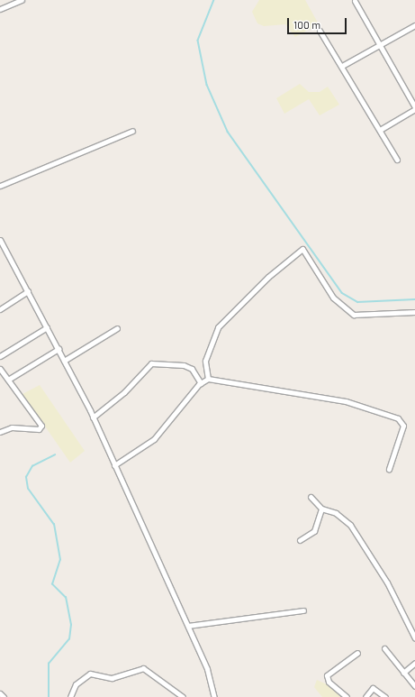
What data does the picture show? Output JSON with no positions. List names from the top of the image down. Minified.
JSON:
{"scale_bar":"100 m"}
